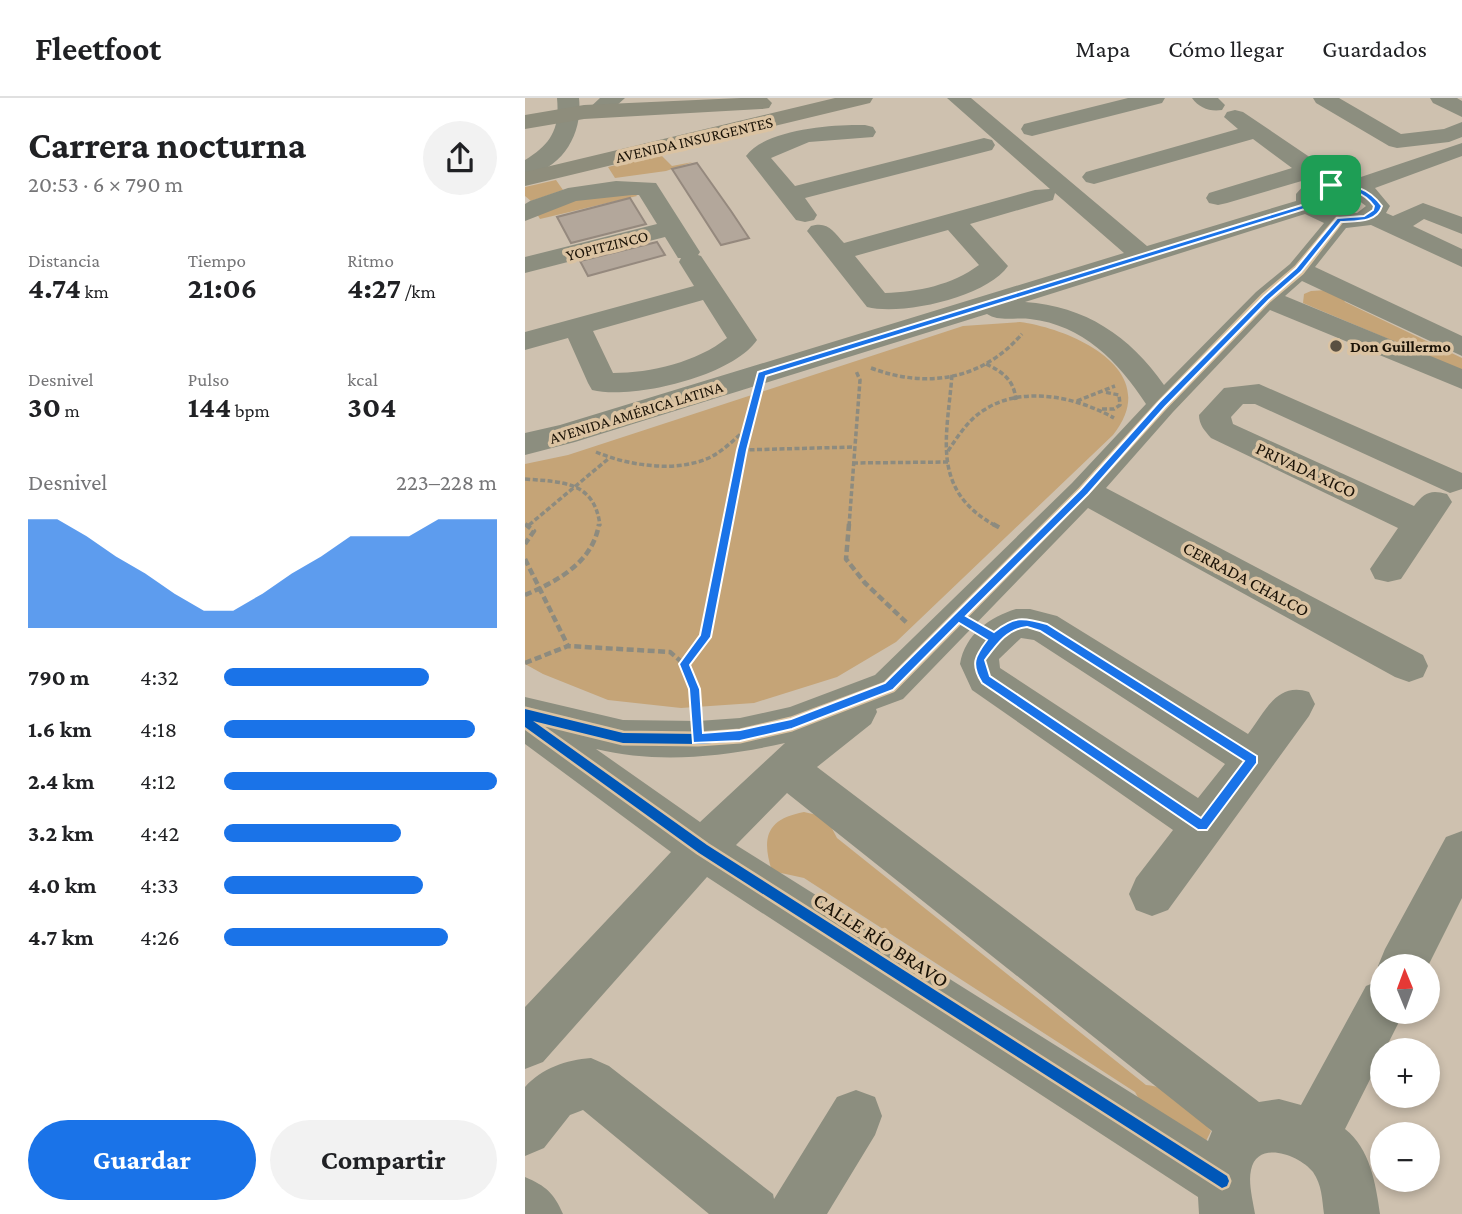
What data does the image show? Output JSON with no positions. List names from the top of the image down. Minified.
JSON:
{"streets":{"main road":["AVENIDA INSURGENTES"],"street":["YOPITZINCO","AVENIDA AMÉRICA LATINA","PRIVADA XICO","CERRADA CHALCO","CALLE RÍO BRAVO"]},"crossings":[["YOPITZINCO","AVENIDA AMÉRICA LATINA"]],"places":["Don Guillermo"],"north":"top","page":{"header":"Fleetfoot","nav":["Mapa","Cómo llegar","Guardados"],"heading":["Carrera nocturna","20:53 · 6 × 790 m"],"stats":[["Distancia","4.74 km"],["Tiempo","21:06"],["Ritmo","4:27 /km"],["Desnivel","30 m"],["Pulso","144 bpm"],["kcal","304"]],"chart":["Desnivel","223–228 m"],"list":[{"name":"790 m","note":"4:32"},{"name":"1.6 km","note":"4:18"},{"name":"2.4 km","note":"4:12"},{"name":"3.2 km","note":"4:42"},{"name":"4.0 km","note":"4:33"},{"name":"4.7 km","note":"4:26"}],"map_buttons":["+","−"],"buttons":["Guardar","Compartir"]}}
